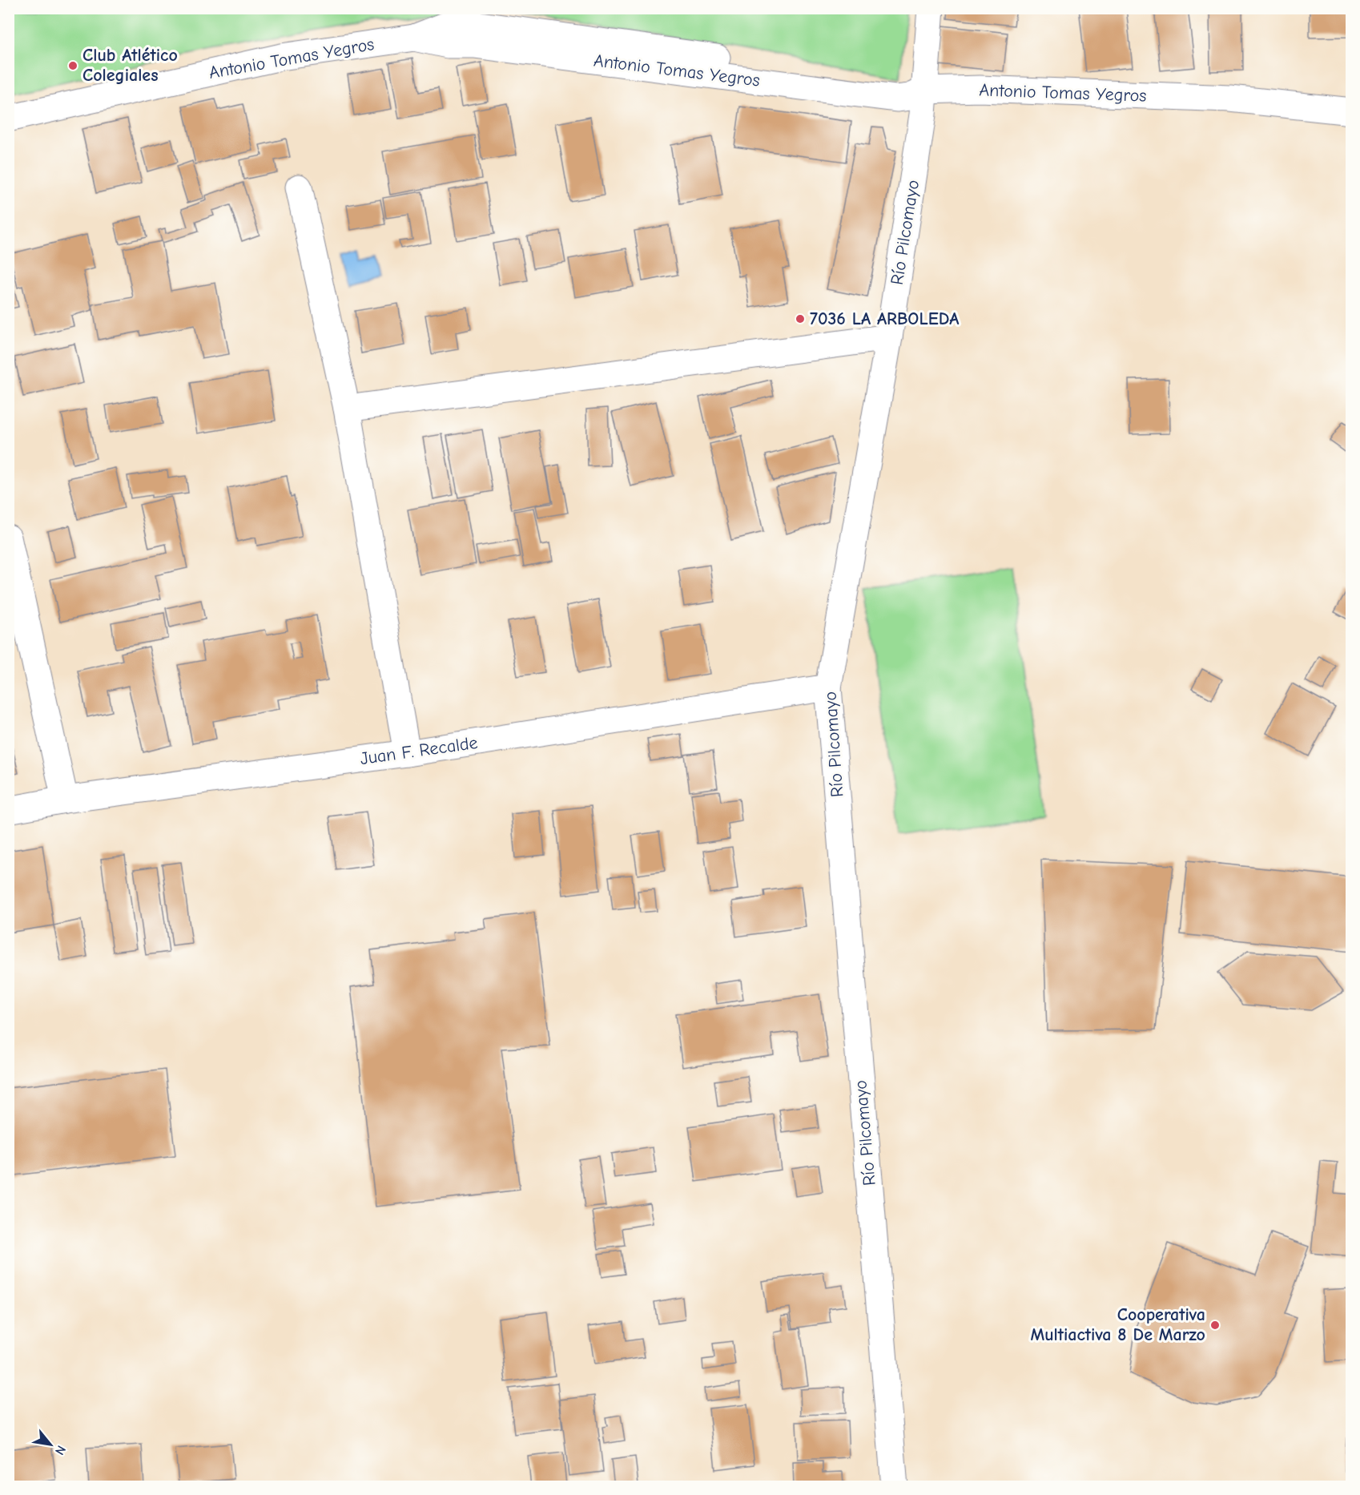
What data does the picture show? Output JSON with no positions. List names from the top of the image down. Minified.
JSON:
{"streets":{"street":["Antonio Tomas Yegros","Río Pilcomayo","Juan F. Recalde"]},"crossings":[["Antonio Tomas Yegros","Río Pilcomayo"],["Río Pilcomayo","Juan F. Recalde"]],"places":["Club Atlético Colegiales","7036 LA ARBOLEDA","Cooperativa Multiactiva 8 De Marzo"],"north":"bottom right"}
